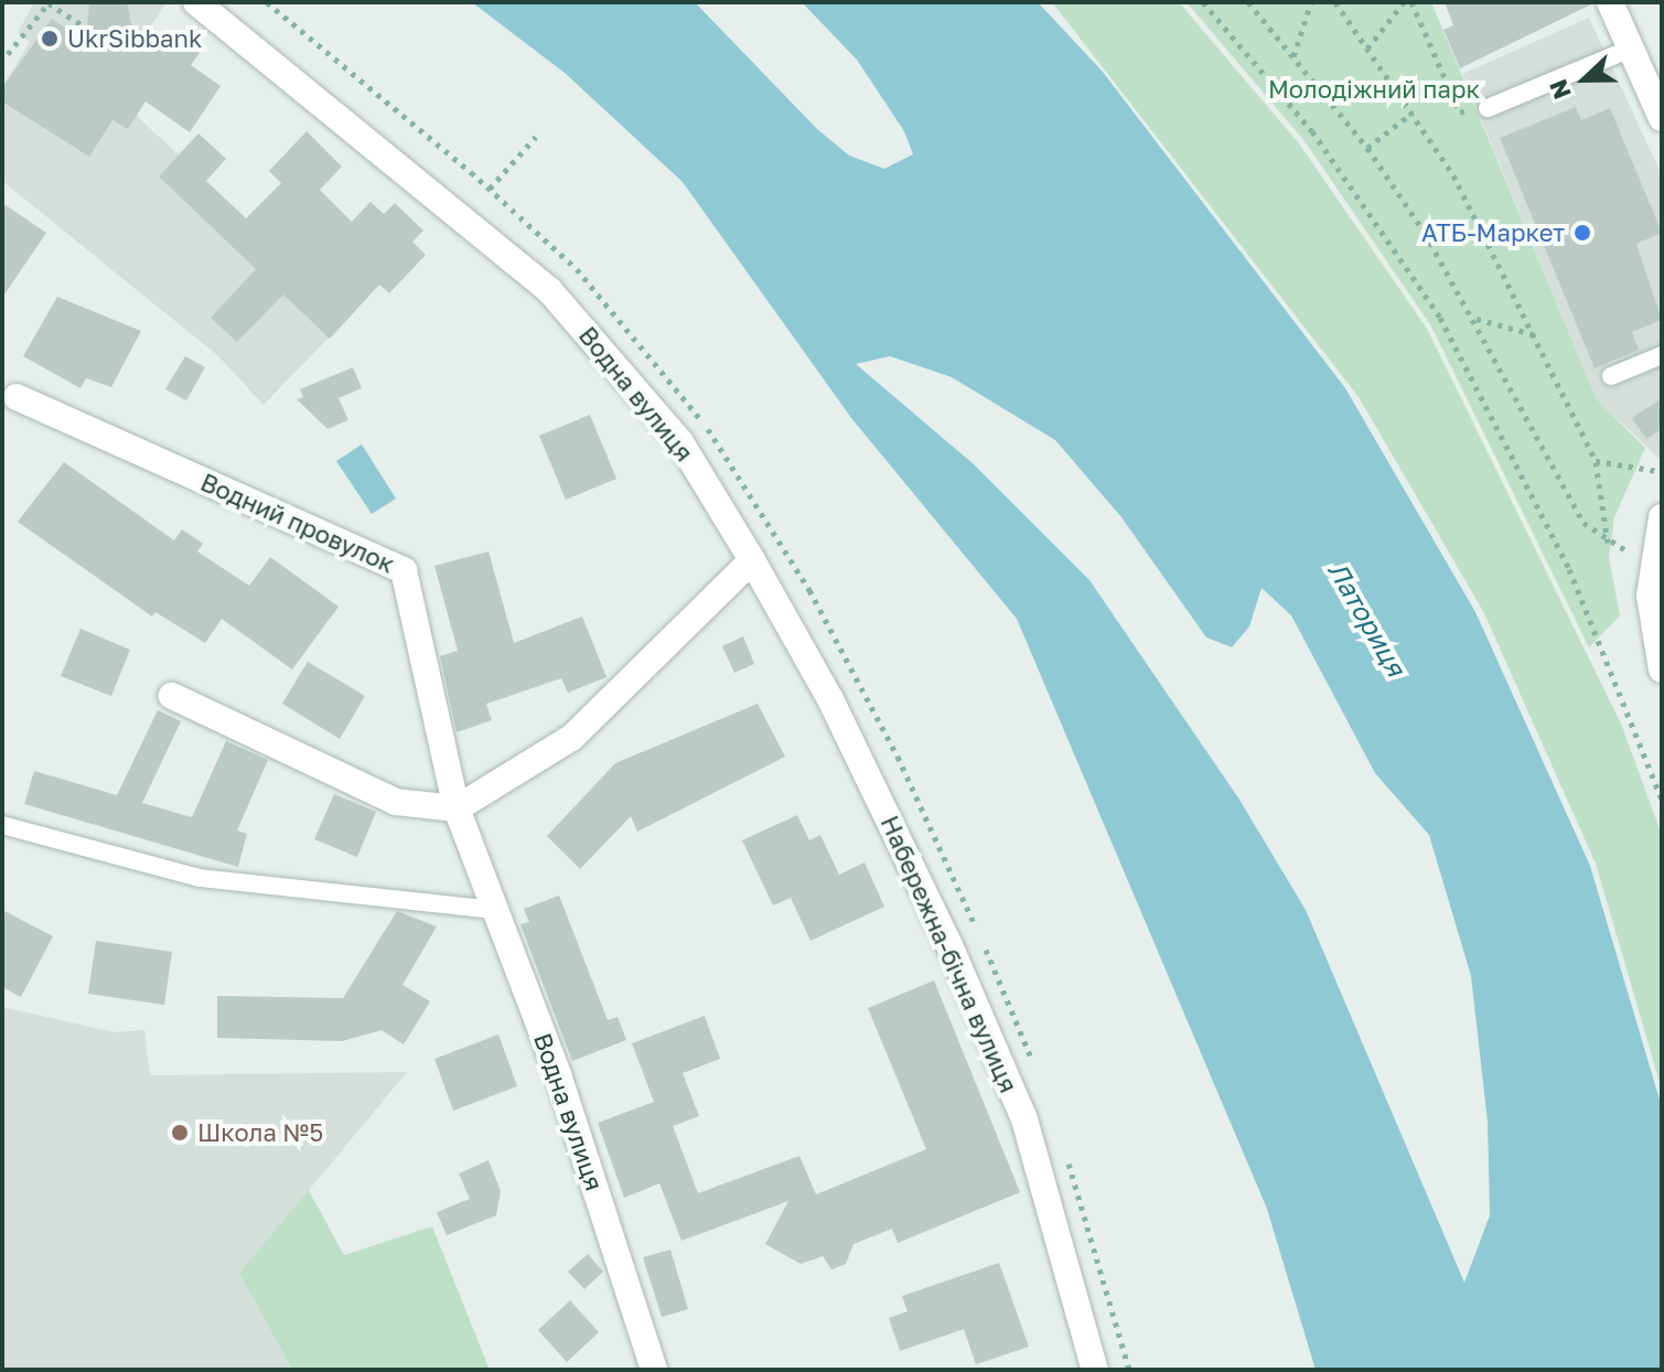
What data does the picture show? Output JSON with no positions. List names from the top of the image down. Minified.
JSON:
{"streets":{"street":["Водна вулиця","Водний провулок","Набережна-бічна вулиця"]},"crossings":[["Водна вулиця","Водний провулок"],["Водна вулиця","Набережна-бічна вулиця"]],"water":["Латориця"],"parks":["Молодіжний парк"],"places":["UkrSibbank","АТБ-Маркет","Школа №5"],"north":"left"}
